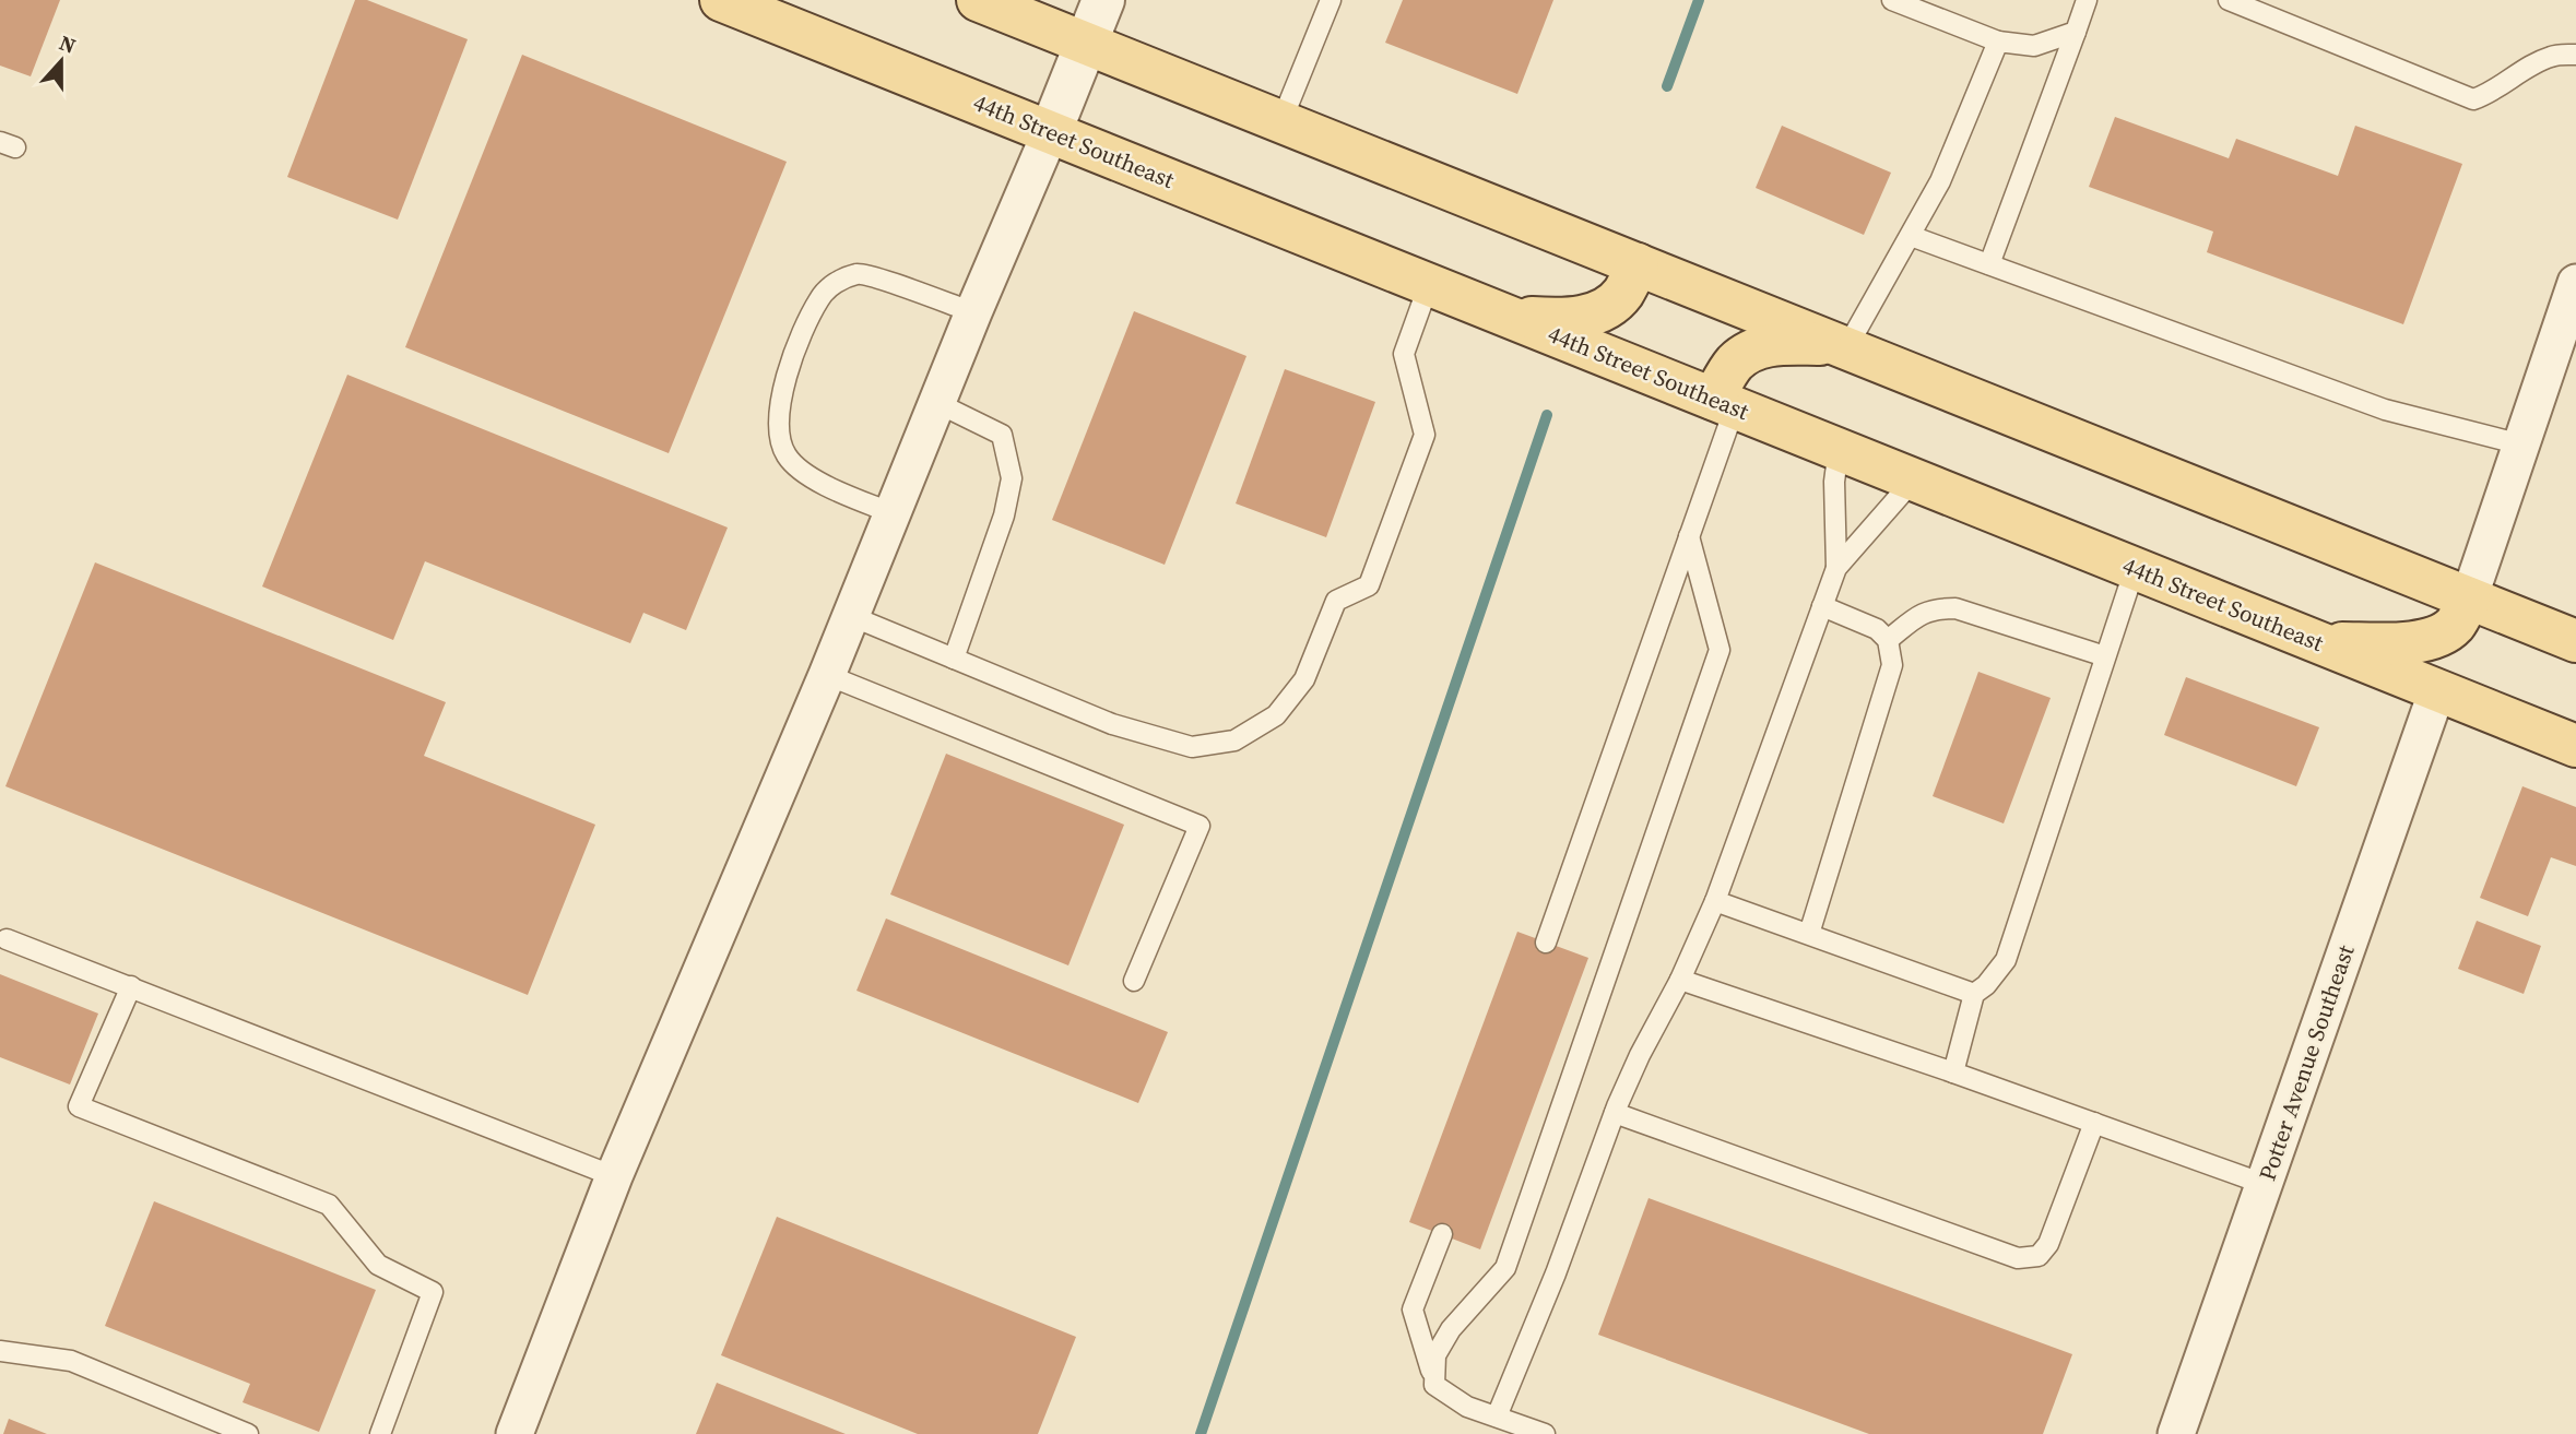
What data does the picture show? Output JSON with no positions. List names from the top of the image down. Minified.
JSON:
{"streets":{"main road":["44th Street Southeast"],"street":["Potter Avenue Southeast"]},"crossings":[["44th Street Southeast","Potter Avenue Southeast"]],"north":"top"}
